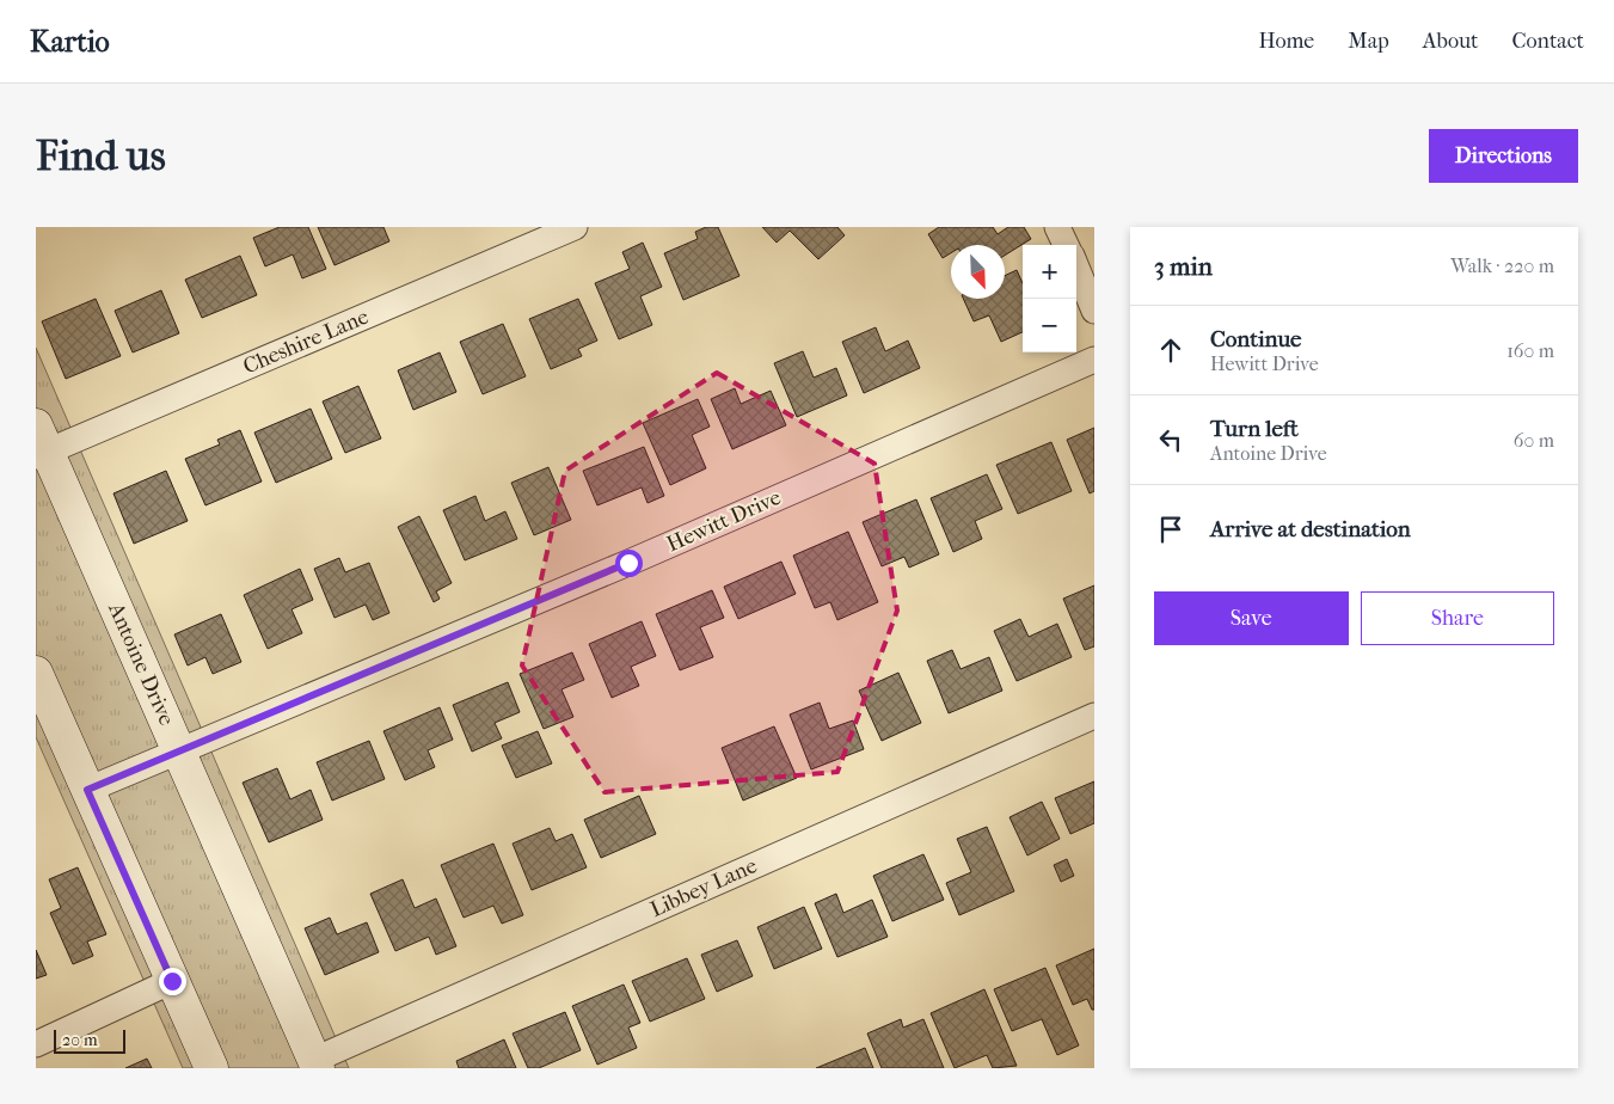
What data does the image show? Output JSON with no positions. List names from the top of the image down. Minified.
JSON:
{"streets":{"main road":["Antoine Drive"],"street":["Cheshire Lane","Hewitt Drive","Libbey Lane"]},"crossings":[["Cheshire Lane","Antoine Drive"],["Hewitt Drive","Antoine Drive"],["Antoine Drive","Libbey Lane"]],"scale_bar":"20 m","north":"bottom right","page":{"header":"Kartio","nav":["Home","Map","About","Contact"],"buttons":["Directions",["Save","Share"]],"title":"Find us","heading":["3 min","Walk · 220 m"],"map_buttons":["+","−"],"list":[["Continue","Hewitt Drive","160 m"],["Turn left","Antoine Drive","60 m"],"Arrive at destination"],"scale":"20 m"}}
